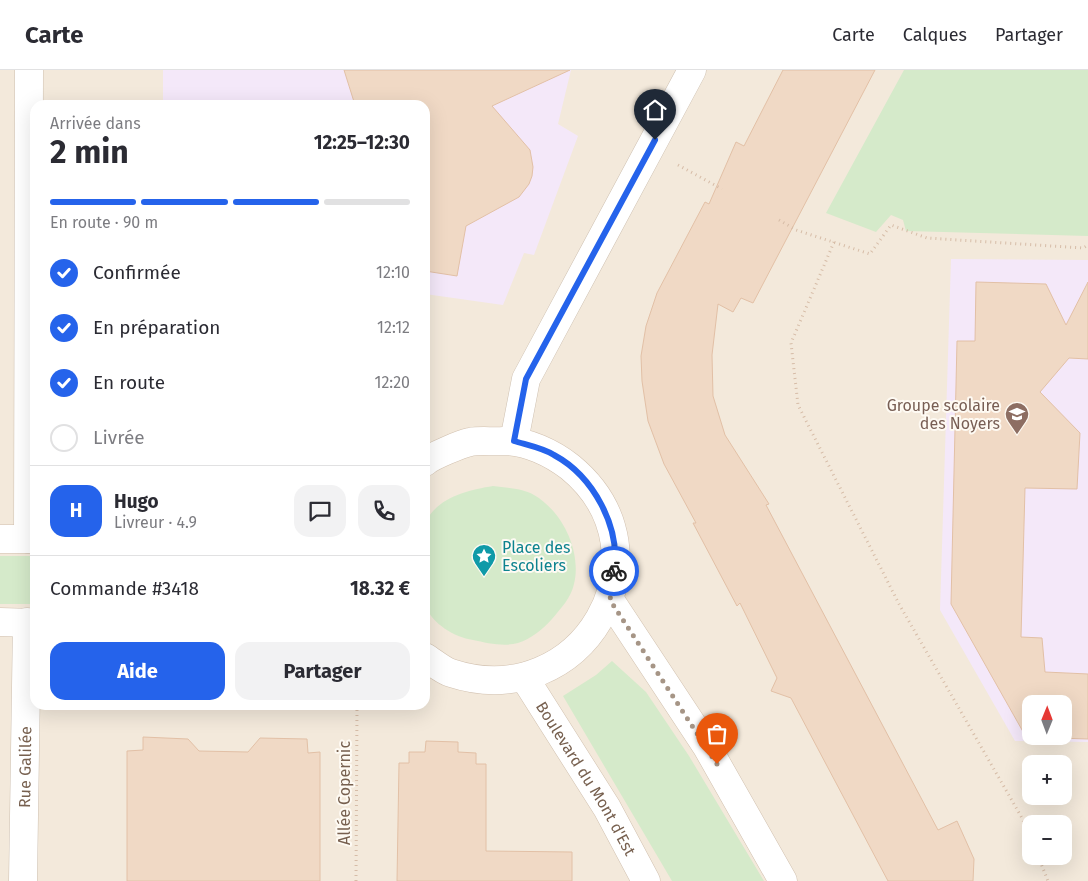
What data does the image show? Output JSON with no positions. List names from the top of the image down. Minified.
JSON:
{"streets":{"main road":["Rue Galilée","Boulevard du Mont d'Est"],"path":["Allée Copernic"]},"places":{"school or university":["Groupe scolaire des Noyers"],"place":["Place des Escoliers"]},"north":"top","page":{"header":"Carte","nav":["Carte","Calques","Partager"],"heading":["2 min","Arrivée dans","12:25–12:30"],"panel":["Hugo","Livreur · 4.9","Commande #3418","18.32 €"],"bar":"En route · 90 m","list":[["Confirmée","12:10"],["En préparation","12:12"],["En route","12:20"],"Livrée"],"round":"H","buttons":["Aide","Partager"],"map_buttons":["+","−"]}}
